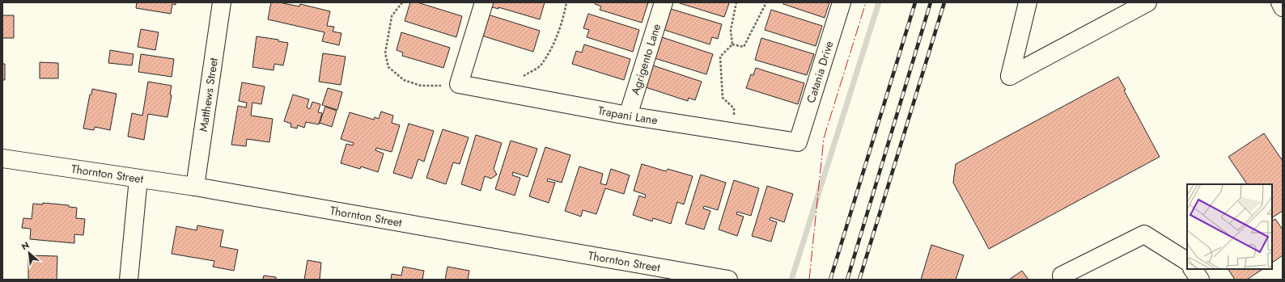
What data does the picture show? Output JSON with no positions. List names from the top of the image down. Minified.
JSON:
{"streets":{"street":["Agrigento Lane","Catania Drive","Matthews Street","Trapani Lane","Thornton Street"]},"crossings":[["Agrigento Lane","Trapani Lane"],["Catania Drive","Trapani Lane"],["Matthews Street","Thornton Street"]],"north":"top left"}
